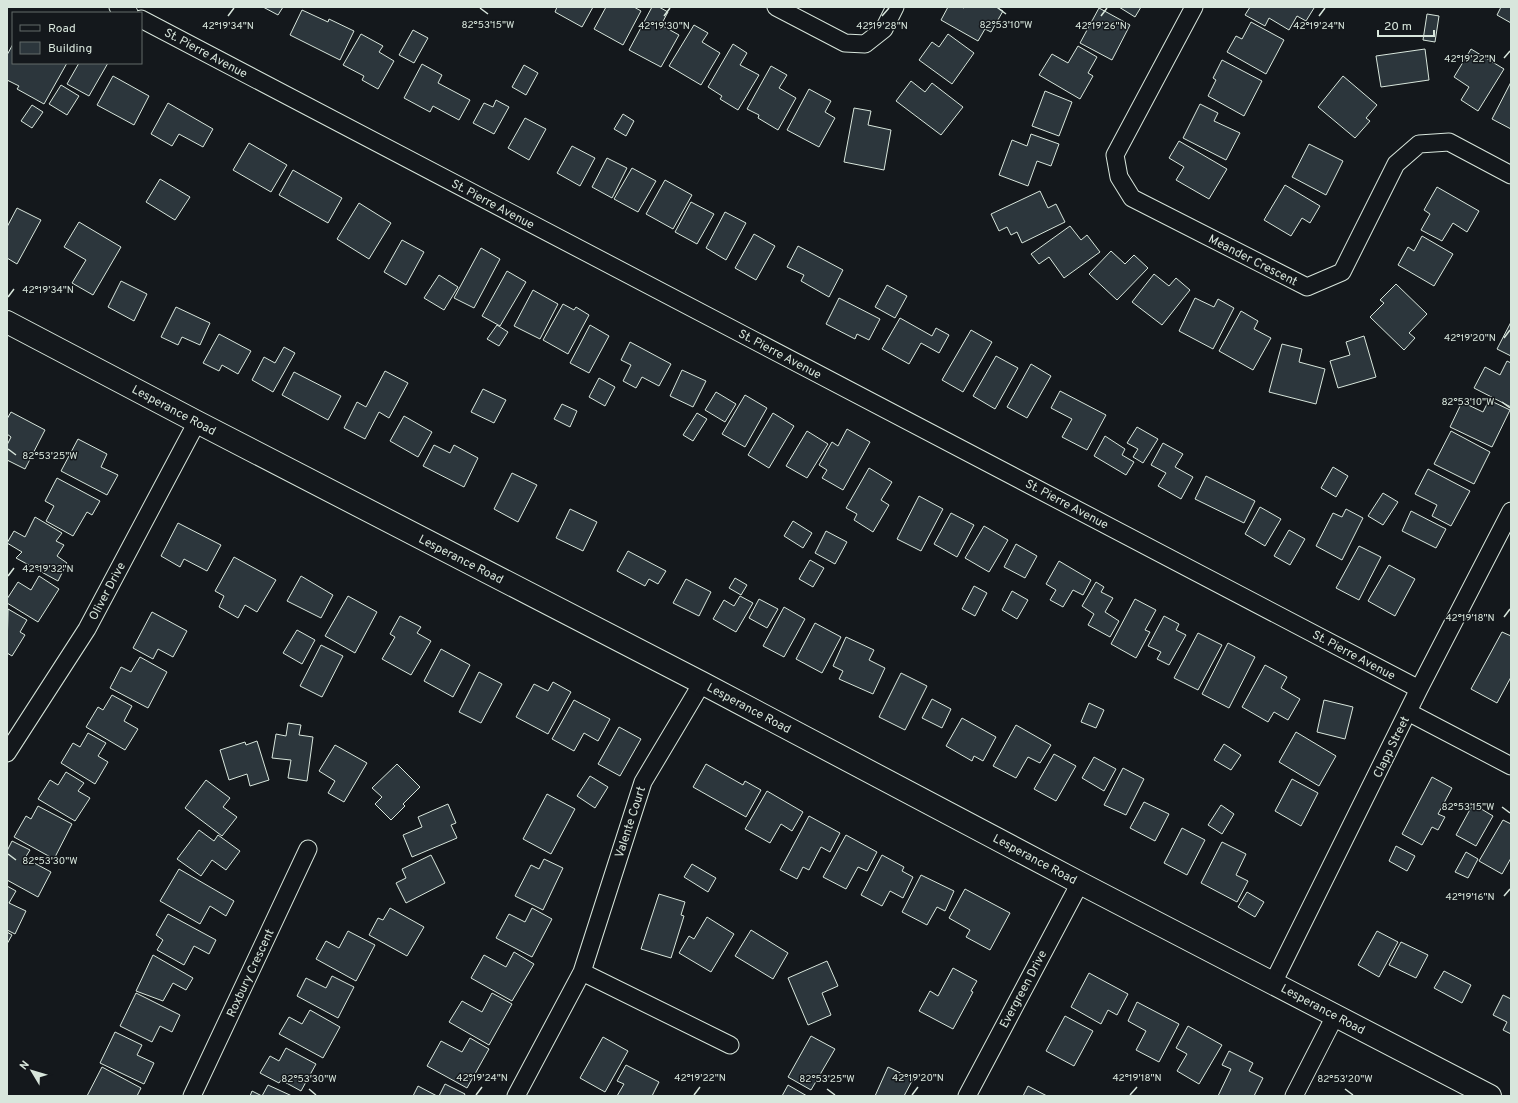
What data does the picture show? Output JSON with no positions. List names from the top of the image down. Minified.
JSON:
{"streets":{"main road":["Lesperance Road"],"street":["St. Pierre Avenue","Meander Crescent","Oliver Drive","Clapp Street","Valente Court","Roxbury Crescent","Evergreen Drive"]},"crossings":[["St. Pierre Avenue","Clapp Street"],["Lesperance Road","Oliver Drive"],["Lesperance Road","Clapp Street"],["Lesperance Road","Valente Court"],["Lesperance Road","Evergreen Drive"]],"legend":["Road","Building"],"scale_bar":"20 m","north":"top left","coordinates":["82°53'15\"W","82°53'10\"W","42°19'34\"N","42°19'30\"N","42°19'28\"N","42°19'26\"N","42°19'24\"N","42°19'22\"N","42°19'20\"N","82°53'25\"W","42°19'32\"N","42°19'18\"N","82°53'30\"W","42°19'16\"N","82°53'20\"W"]}
